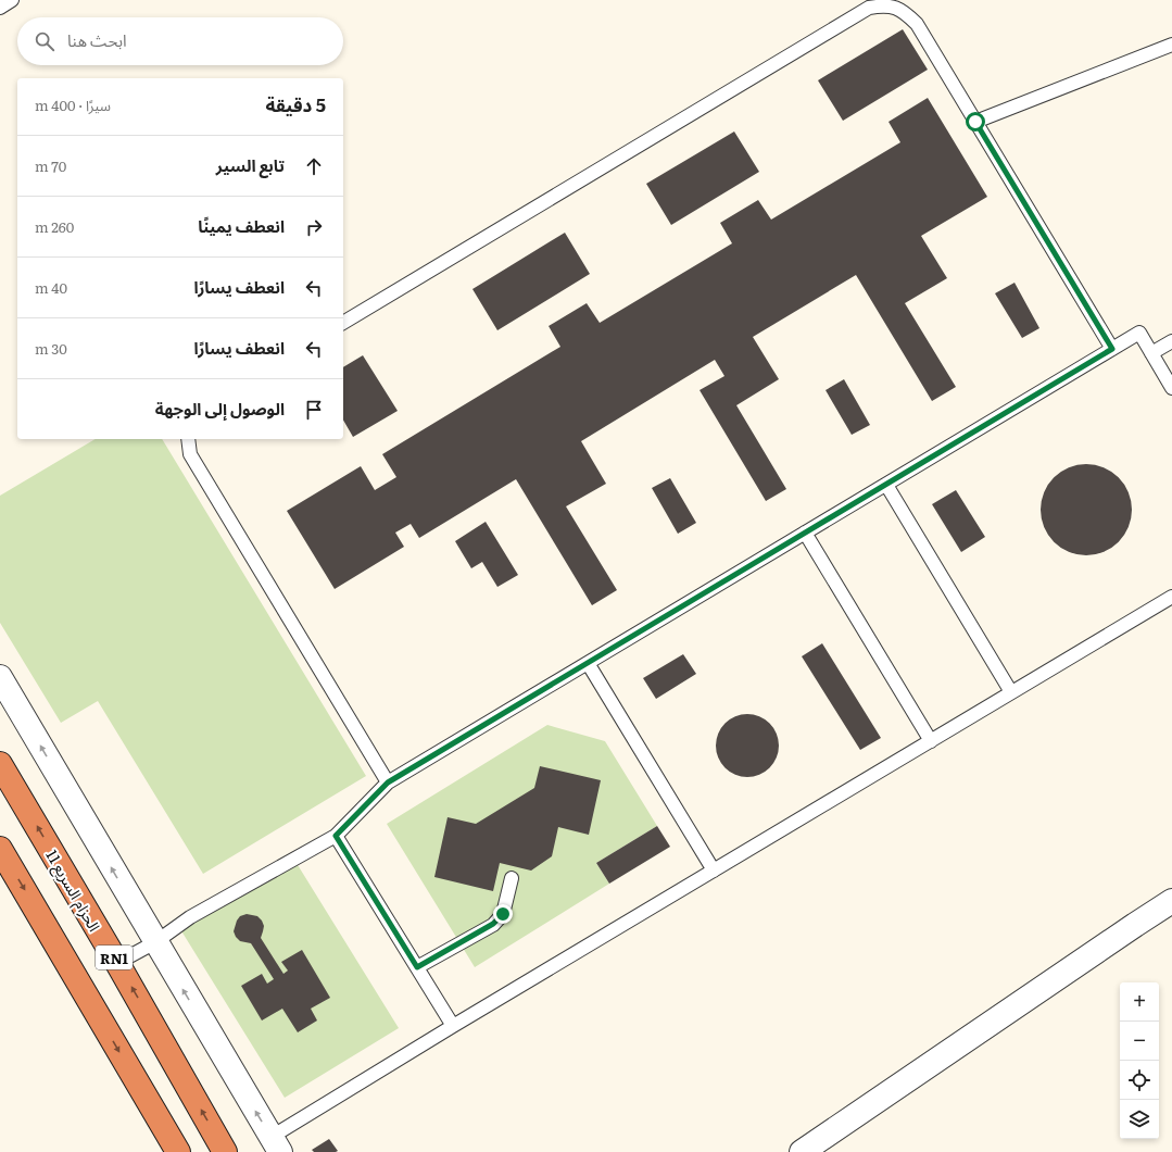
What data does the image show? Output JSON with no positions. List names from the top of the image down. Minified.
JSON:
{"streets":{"highway":["الحزام السريع 11","RN1"]},"page":{"search":"ابحث هنا","heading":["5 دقيقة","سيرًا · 400 m"],"list":[["تابع السير","70 m"],["انعطف يمينًا","260 m"],["انعطف يسارًا","40 m"],["انعطف يسارًا","30 m"],"الوصول إلى الوجهة"],"map_buttons":["+","−"]}}
